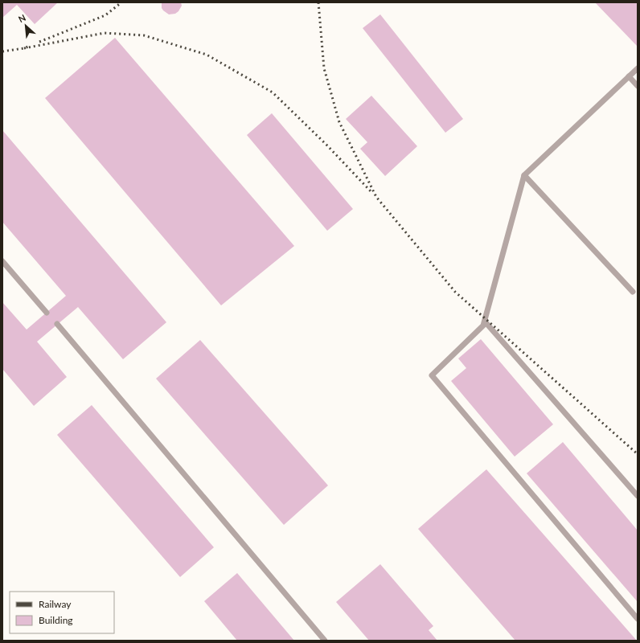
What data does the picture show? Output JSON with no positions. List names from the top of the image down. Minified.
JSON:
{"legend":["Railway","Building"],"north":"top left"}
